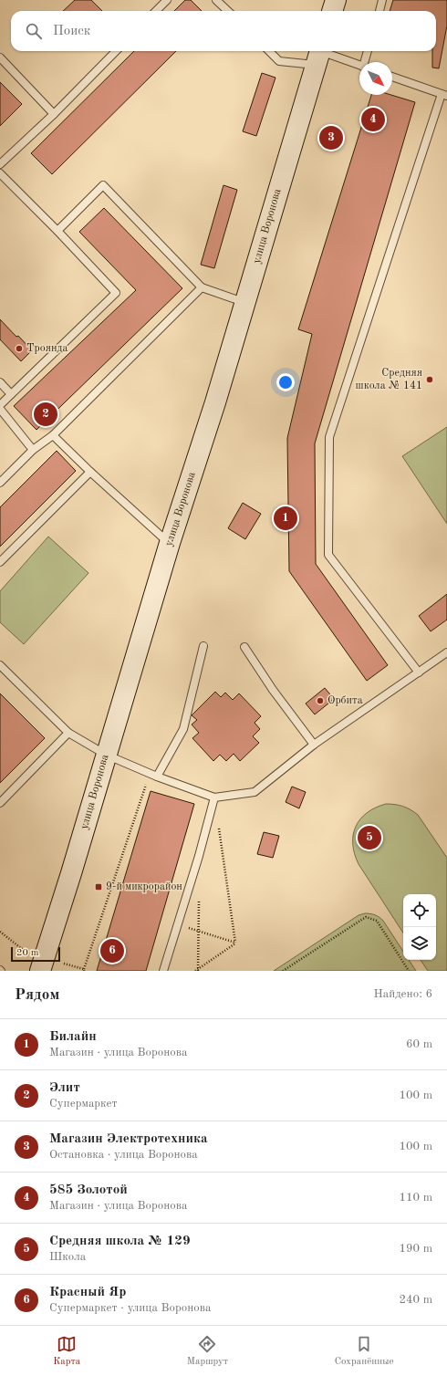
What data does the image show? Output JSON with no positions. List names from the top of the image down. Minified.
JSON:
{"streets":{"main road":["улица Воронова"]},"places":{"other":["Троянда","Средняя школа № 141","Орбита"],"transit":["9-й микрорайон"]},"scale_bar":"20 m","north":"bottom right","page":{"search":"Поиск","pins":["4","3","2","1","5","6"],"scale":"20 m","heading":["Рядом","Найдено: 6"],"list":[{"mark":"1","name":"Билайн","note":"Магазин · улица Воронова","value":"60 m"},{"mark":"2","name":"Элит","note":"Супермаркет","value":"100 m"},{"mark":"3","name":"Магазин Электротехника","note":"Остановка · улица Воронова","value":"100 m"},{"mark":"4","name":"585 Золотой","note":"Магазин · улица Воронова","value":"110 m"},{"mark":"5","name":"Средняя школа № 129","note":"Школа","value":"190 m"},{"mark":"6","name":"Красный Яр","note":"Супермаркет · улица Воронова","value":"240 m"}],"nav":["Карта","Маршрут","Сохранённые"]}}
